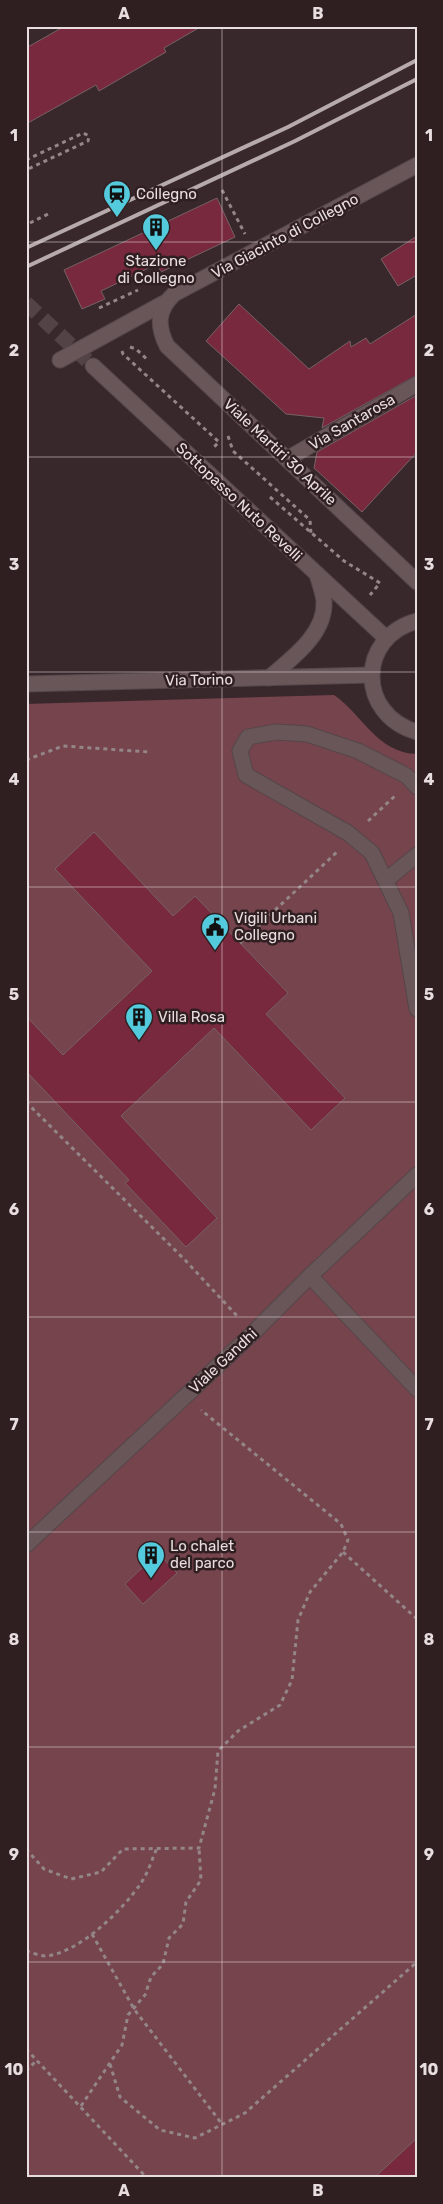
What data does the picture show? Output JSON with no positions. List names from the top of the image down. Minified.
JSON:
{"streets":{"street":["Via Giacinto di Collegno","Via Santarosa","Viale Martiri 30 Aprile","Sottopasso Nuto Revelli","Via Torino","Viale Gandhi"]},"crossings":[["Via Giacinto di Collegno","Viale Martiri 30 Aprile"],["Via Santarosa","Viale Martiri 30 Aprile"]],"places":{"station":["Collegno"],"building":["Stazione di Collegno","Villa Rosa","Lo chalet del parco"],"public building":["Vigili Urbani Collegno"]},"grid":{"columns":["A","B"],"rows":["1","2","3","4","5","6","7","8","9","10"]}}
